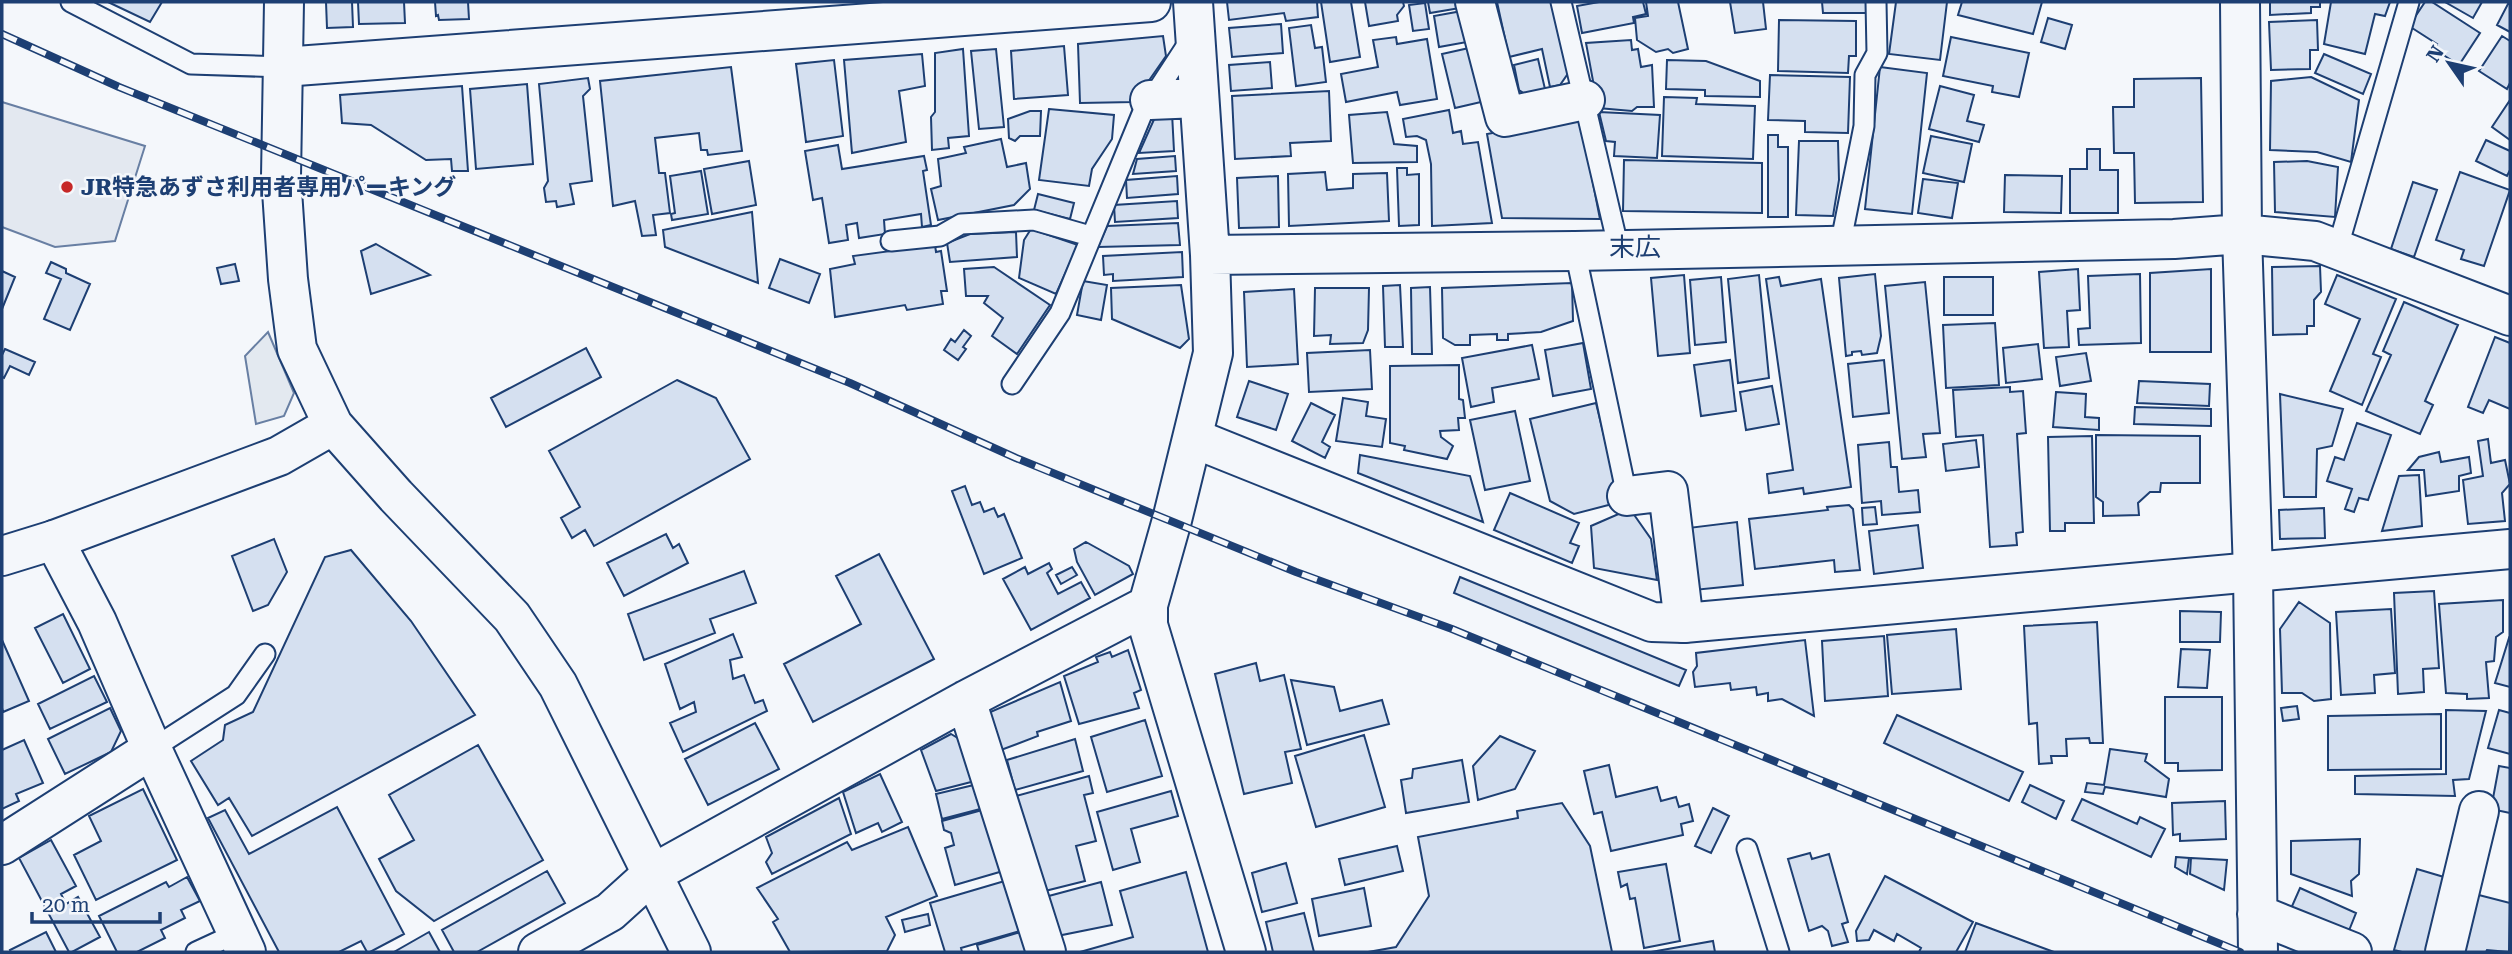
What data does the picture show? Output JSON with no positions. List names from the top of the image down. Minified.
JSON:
{"districts":["末広"],"places":["JR特急あずさ利用者専用パーキング"],"scale_bar":"20 m","north":"top left"}
